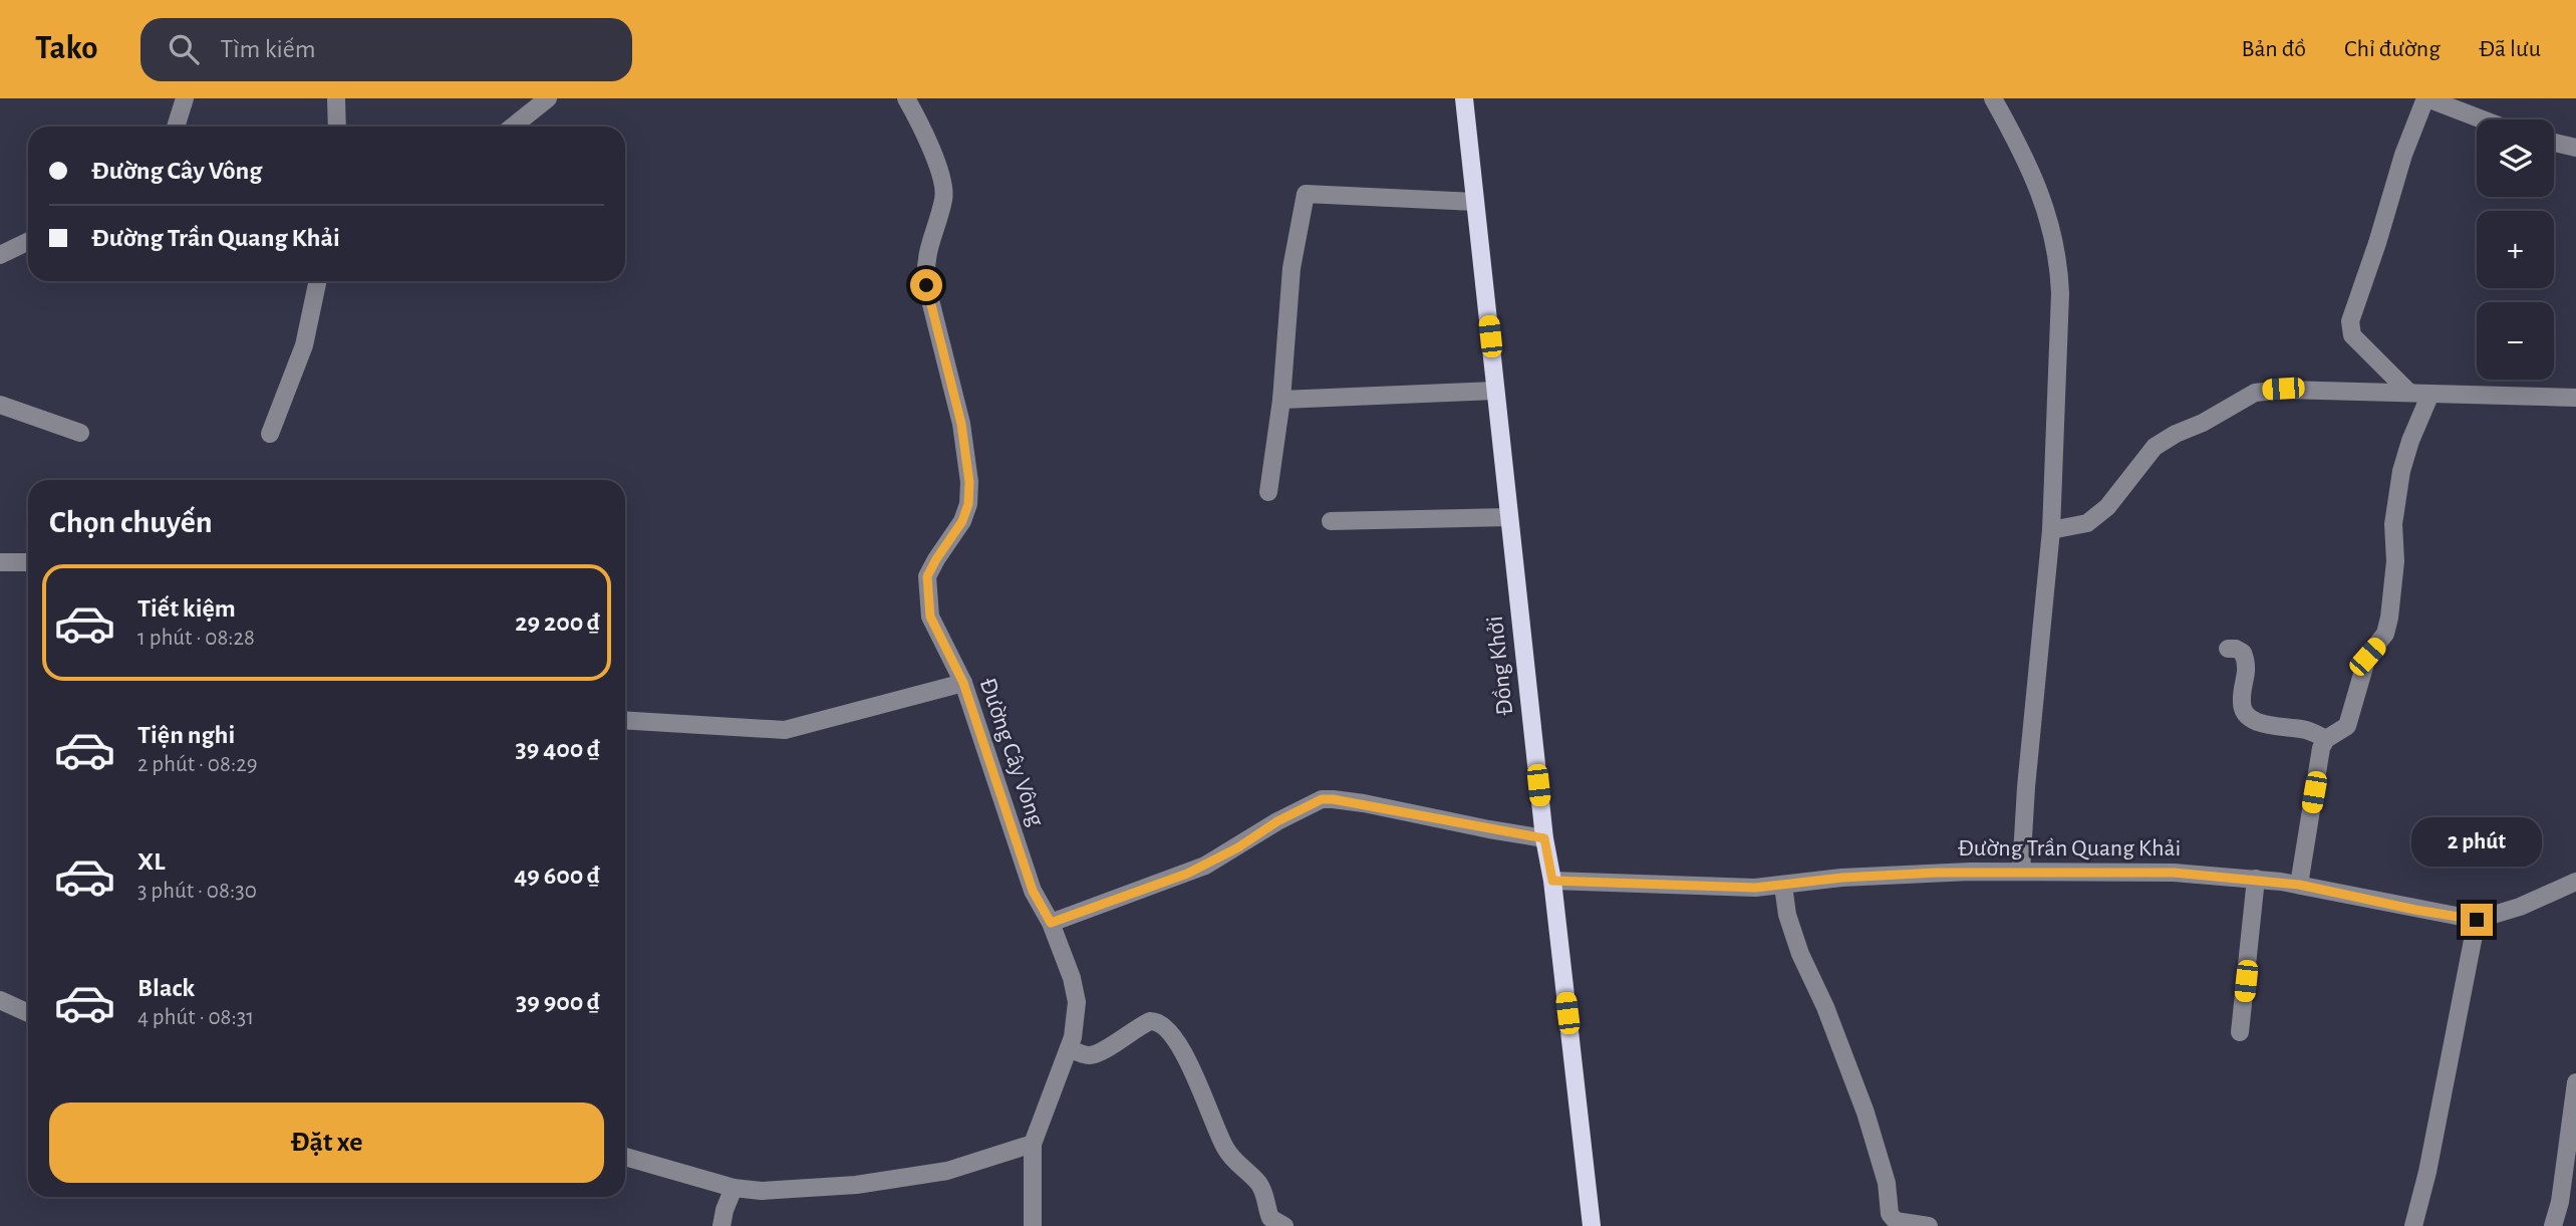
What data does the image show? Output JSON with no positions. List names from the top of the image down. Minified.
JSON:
{"streets":{"main road":["Đồng Khởi"],"street":["Đường Cây Vông","Đường Trần Quang Khải"]},"crossings":[["Đồng Khởi","Đường Trần Quang Khải"]],"page":{"header":"Tako","search":"Tìm kiếm","nav":["Bản đồ","Chỉ đường","Đã lưu"],"map_buttons":["+","−"],"banner":["Đường Cây Vông","Đường Trần Quang Khải"],"heading":"Chọn chuyến","list":[{"name":"Tiết kiệm","note":"1 phút · 08:28","value":"29 200 ₫"},{"name":"Tiện nghi","note":"2 phút · 08:29","value":"39 400 ₫"},{"name":"XL","note":"3 phút · 08:30","value":"49 600 ₫"},{"name":"Black","note":"4 phút · 08:31","value":"39 900 ₫"}],"bubble":"2 phút","buttons":"Đặt xe"}}
